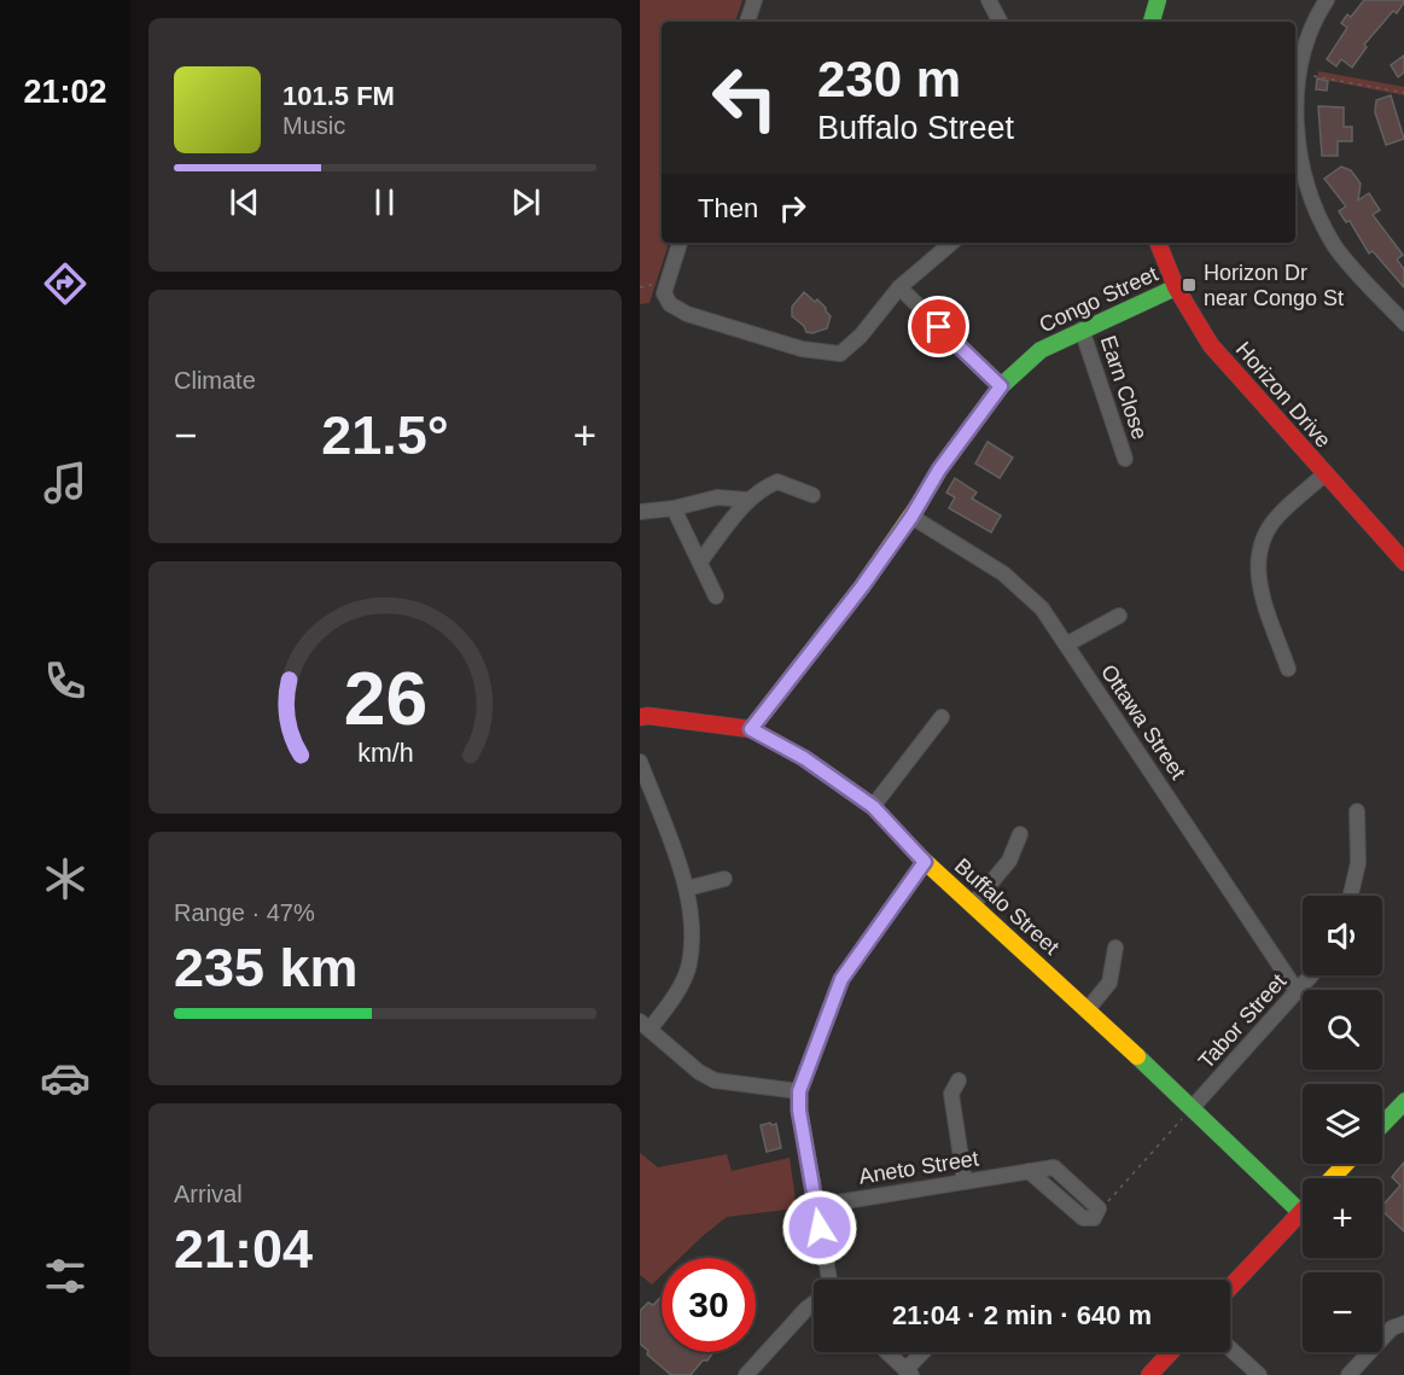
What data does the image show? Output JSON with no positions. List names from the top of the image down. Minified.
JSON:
{"streets":{"street":["Congo Street","Earn Close","Horizon Drive","Ottawa Street","Buffalo Street","Tabor Street","Aneto Street"]},"crossings":[["Congo Street","Earn Close"],["Congo Street","Horizon Drive"],["Congo Street","Ottawa Street"],["Congo Street","Buffalo Street"],["Ottawa Street","Tabor Street"],["Buffalo Street","Tabor Street"]],"places":{"transit":["Horizon Dr near Congo St"]},"page":{"tabs":"21:02","turn":["230 m","Buffalo Street"],"song":["101.5 FM","Music"],"then":"Then","tile":["Climate",["Range · 47%","235 km"],["Arrival","21:04"]],"heat":["−","21.5°","+"],"map_buttons":["+","−"],"limit":"30","trip":"21:04 · 2 min · 640 m","gauge":["26","km/h"]}}
